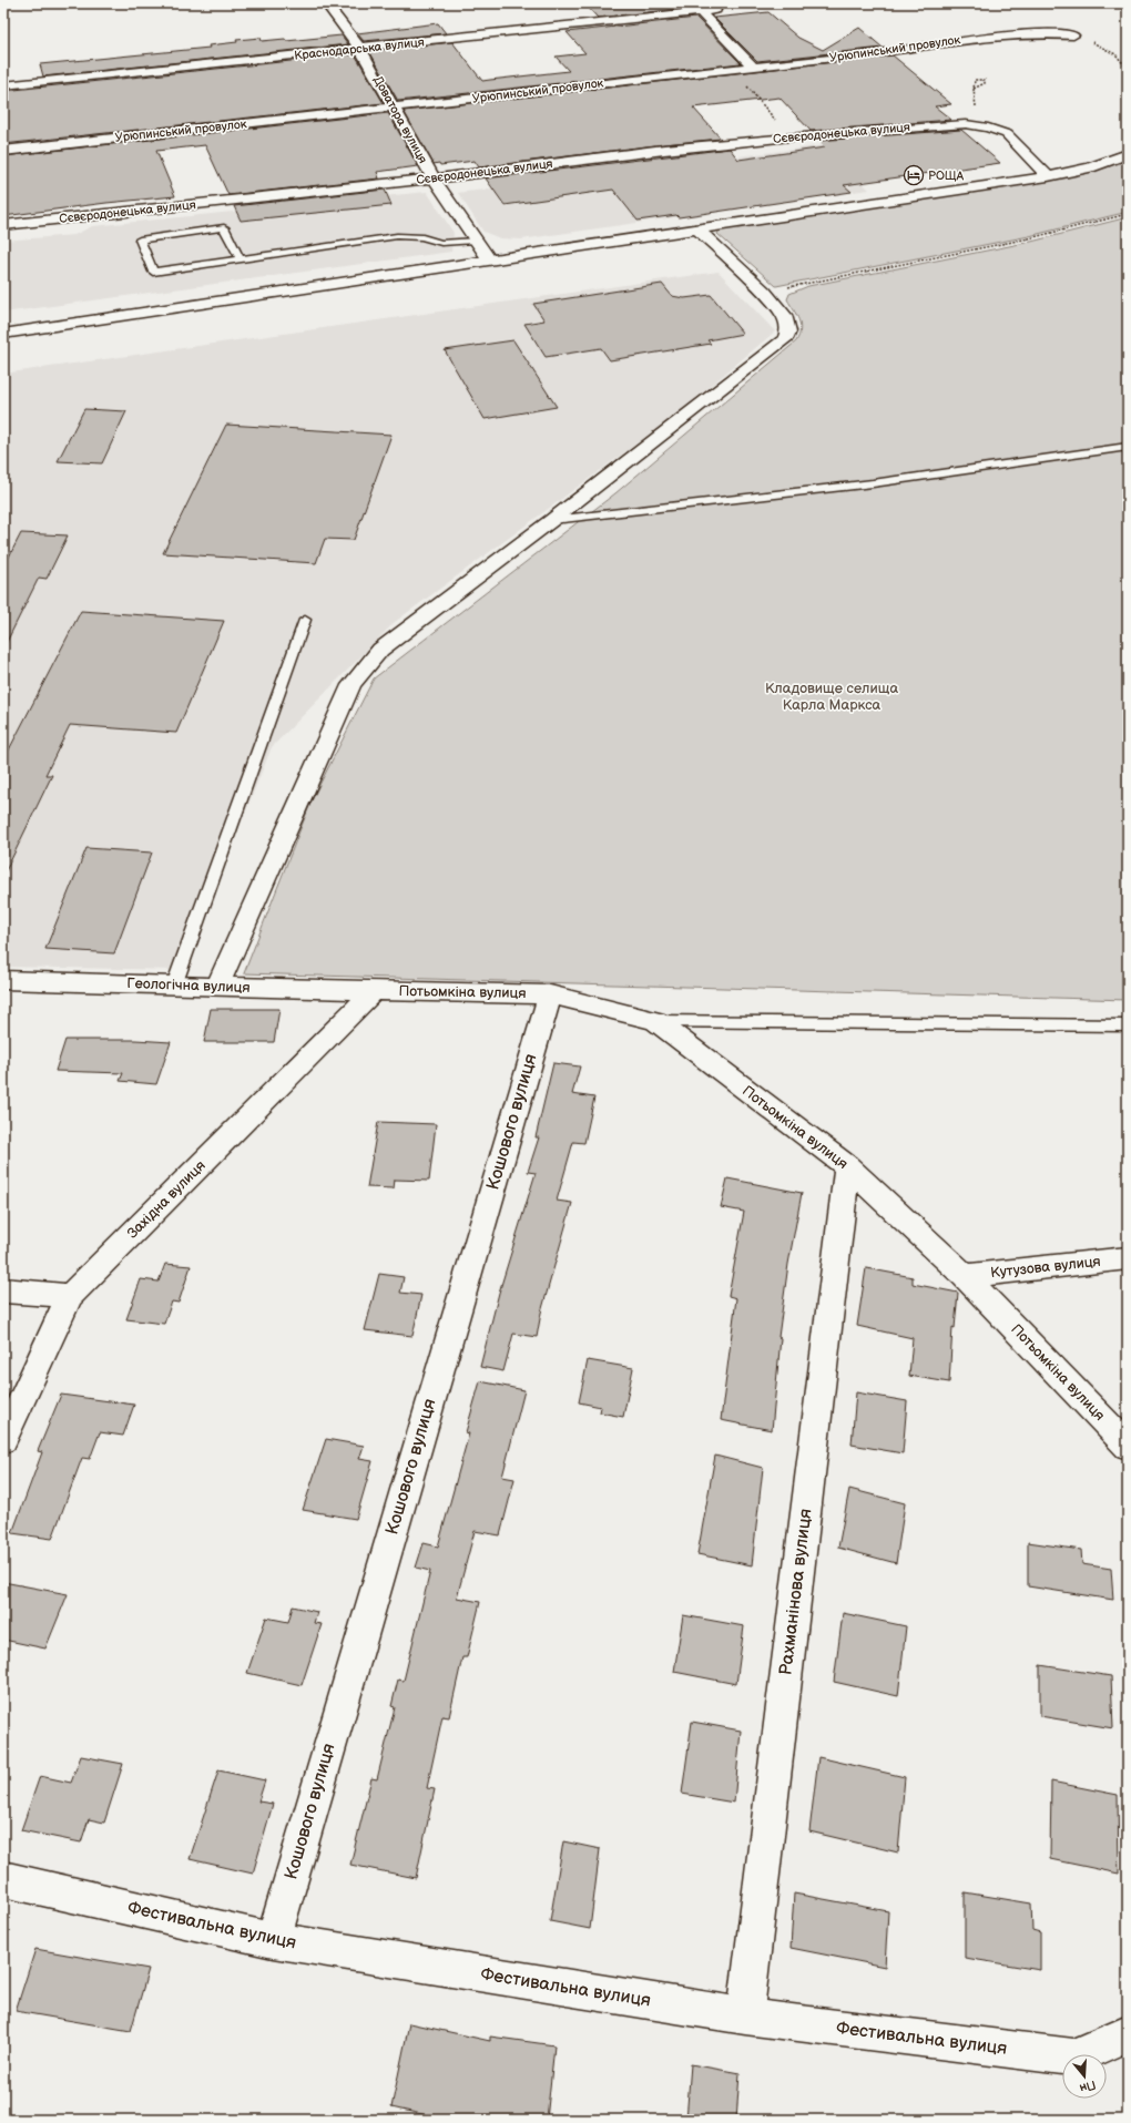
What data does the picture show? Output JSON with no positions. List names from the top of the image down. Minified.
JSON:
{"streets":{"street":["Краснодарська вулиця","Урюпинський провулок","Доватора вулиця","Сєвєродонецька вулиця","Геологічна вулиця","Потьомкіна вулиця","Кошового вулиця","Західна вулиця","Кутузова вулиця","Рахманінова вулиця","Фестивальна вулиця"]},"crossings":[["Краснодарська вулиця","Доватора вулиця"],["Урюпинський провулок","Доватора вулиця"],["Доватора вулиця","Сєвєродонецька вулиця"],["Геологічна вулиця","Потьомкіна вулиця"],["Геологічна вулиця","Західна вулиця"],["Потьомкіна вулиця","Кошового вулиця"],["Потьомкіна вулиця","Західна вулиця"],["Потьомкіна вулиця","Кутузова вулиця"],["Потьомкіна вулиця","Рахманінова вулиця"],["Кошового вулиця","Фестивальна вулиця"],["Рахманінова вулиця","Фестивальна вулиця"]],"parks":["Кладовище селища Карла Маркса"],"places":{"hotel":["РОЩА"]},"north":"bottom"}
